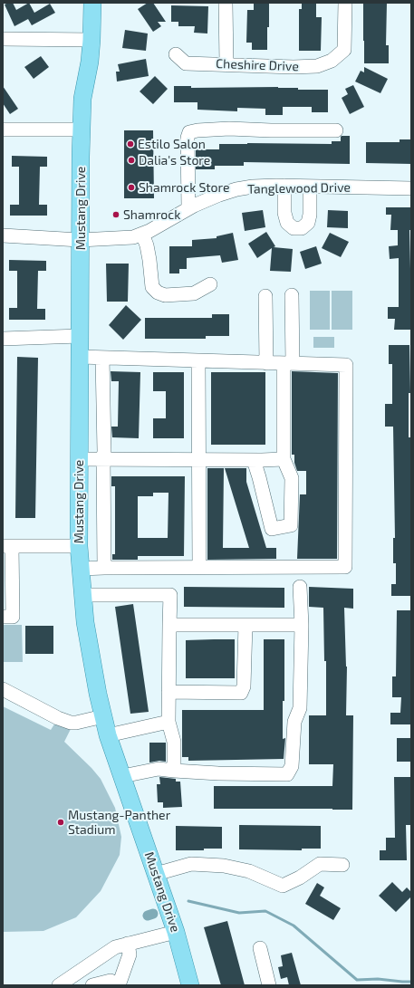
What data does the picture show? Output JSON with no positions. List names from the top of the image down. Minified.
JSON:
{"streets":{"main road":["Mustang Drive"],"street":["Cheshire Drive","Tanglewood Drive"]},"crossings":[["Tanglewood Drive","Mustang Drive"]],"places":["Estilo Salon","Dalia's Store","Shamrock Store","Shamrock","Mustang-Panther Stadium"]}
